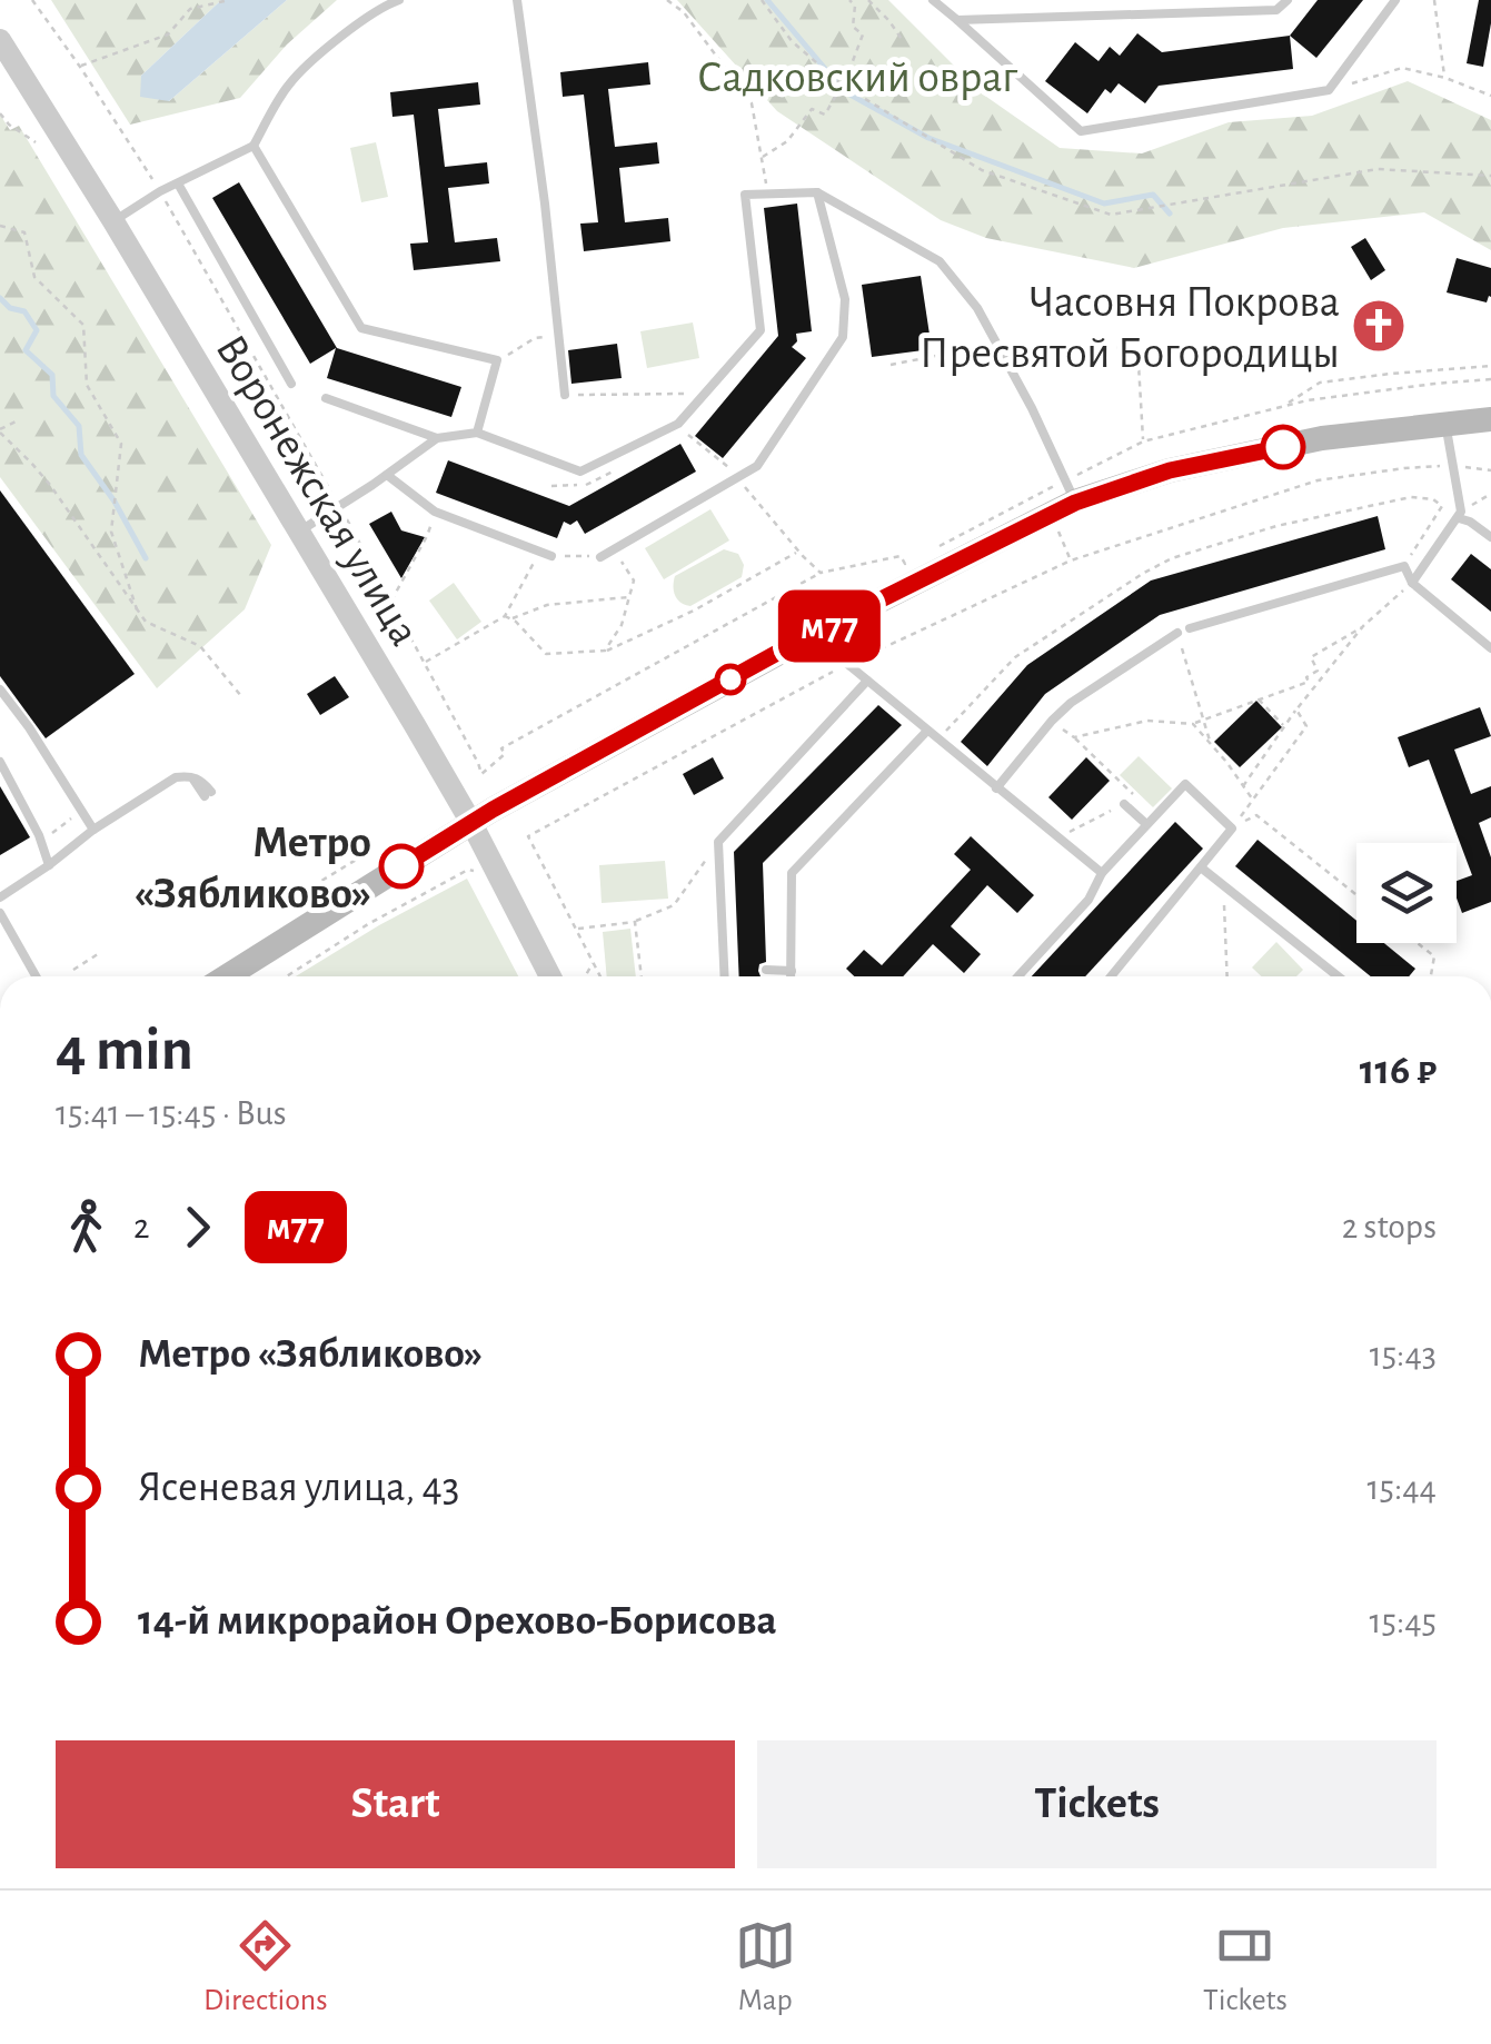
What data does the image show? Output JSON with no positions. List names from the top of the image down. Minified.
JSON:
{"streets":{"street":["Воронежская улица"]},"parks":["Садковский овраг"],"places":{"church":["Часовня Покрова Пресвятой Богородицы"],"other":["Метро «Зябликово»"]},"lines":["bus line м77"],"page":{"on_map":"м77","heading":["4 min","15:41 – 15:45 · Bus","116 ₽"],"legs":["2","м77","2 stops"],"list":[{"name":"Метро «Зябликово»","value":"15:43"},{"name":"Ясеневая улица, 43","value":"15:44"},{"name":"14-й микрорайон Орехово-Борисова","value":"15:45"}],"buttons":["Start","Tickets"],"tabs":["Directions","Map","Tickets"]}}
